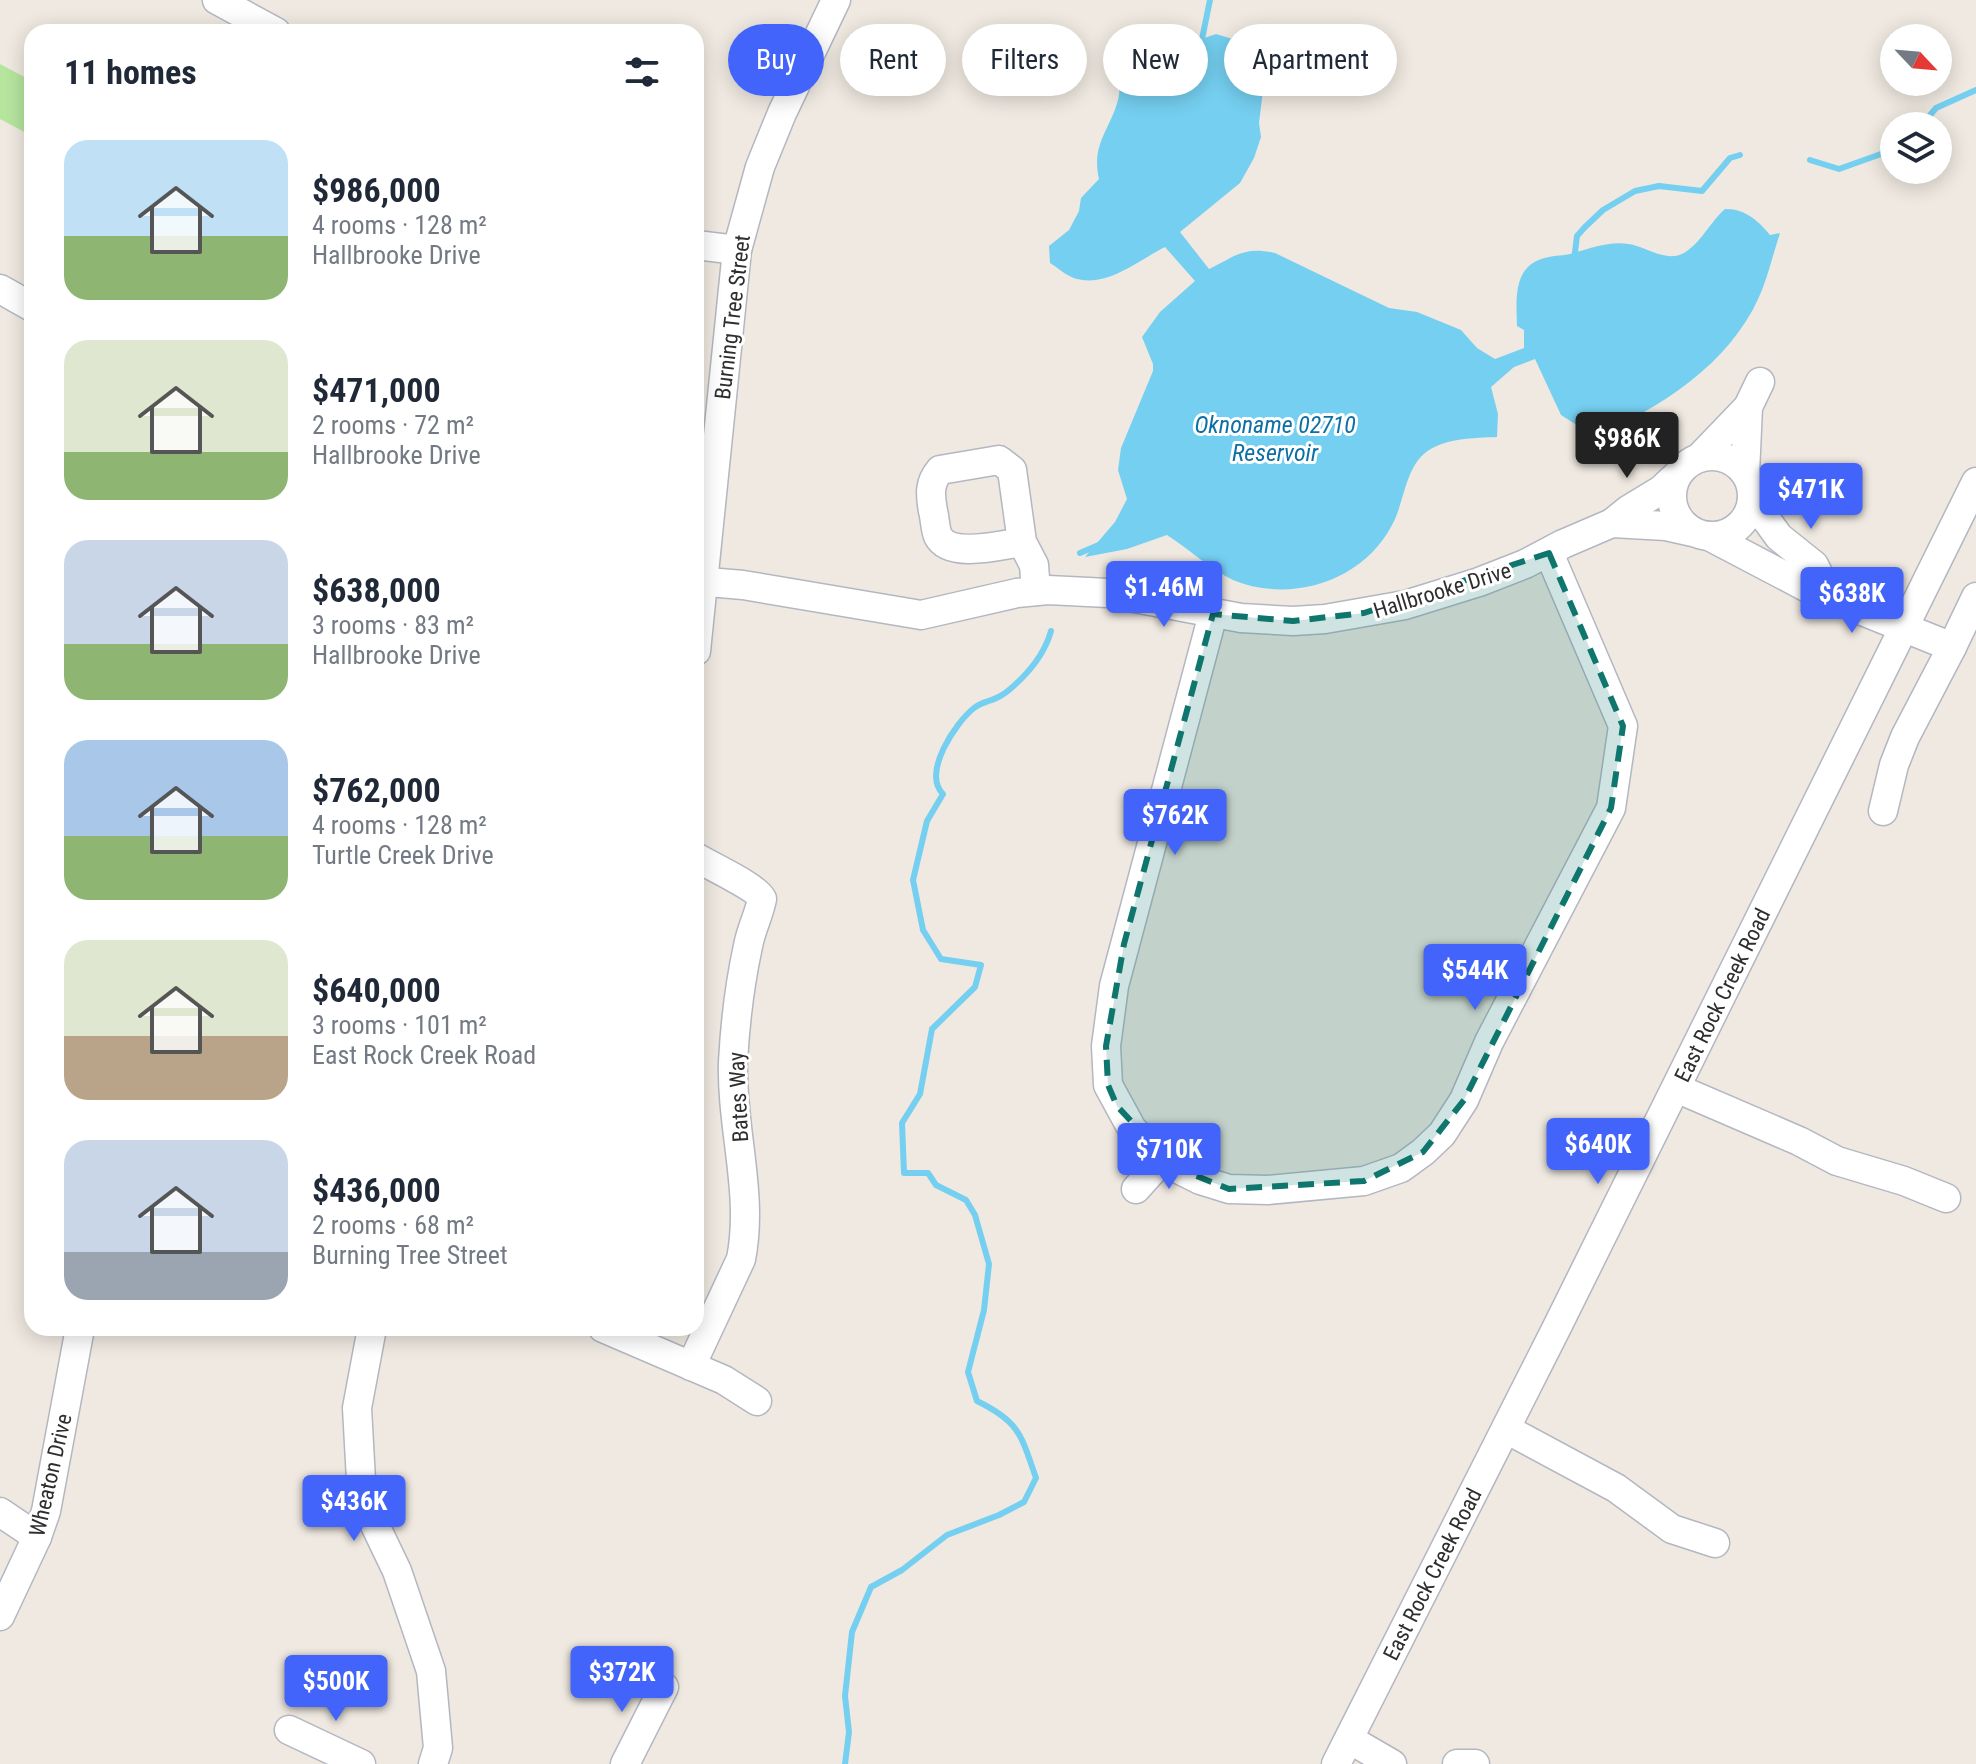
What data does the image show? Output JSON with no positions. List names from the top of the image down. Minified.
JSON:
{"streets":{"street":["Burning Tree Street","Hallbrooke Drive","East Rock Creek Road","Bates Way","Wheaton Drive"]},"crossings":[["Hallbrooke Drive","East Rock Creek Road"]],"water":["Oknoname 02710 Reservoir"],"north":"bottom right","page":{"chip":["Buy","Rent","Filters","New","Apartment"],"heading":"11 homes","list":[{"name":"$986,000","note":"4 rooms · 128 m² · Hallbrooke Drive"},{"name":"$471,000","note":"2 rooms · 72 m² · Hallbrooke Drive"},{"name":"$638,000","note":"3 rooms · 83 m² · Hallbrooke Drive"},{"name":"$762,000","note":"4 rooms · 128 m² · Turtle Creek Drive"},{"name":"$640,000","note":"3 rooms · 101 m² · East Rock Creek Road"},{"name":"$436,000","note":"2 rooms · 68 m² · Burning Tree Street"}],"price":["$986K","$471K","$1.46M","$638K","$762K","$544K","$640K","$710K","$436K","$372K","$500K"]}}
